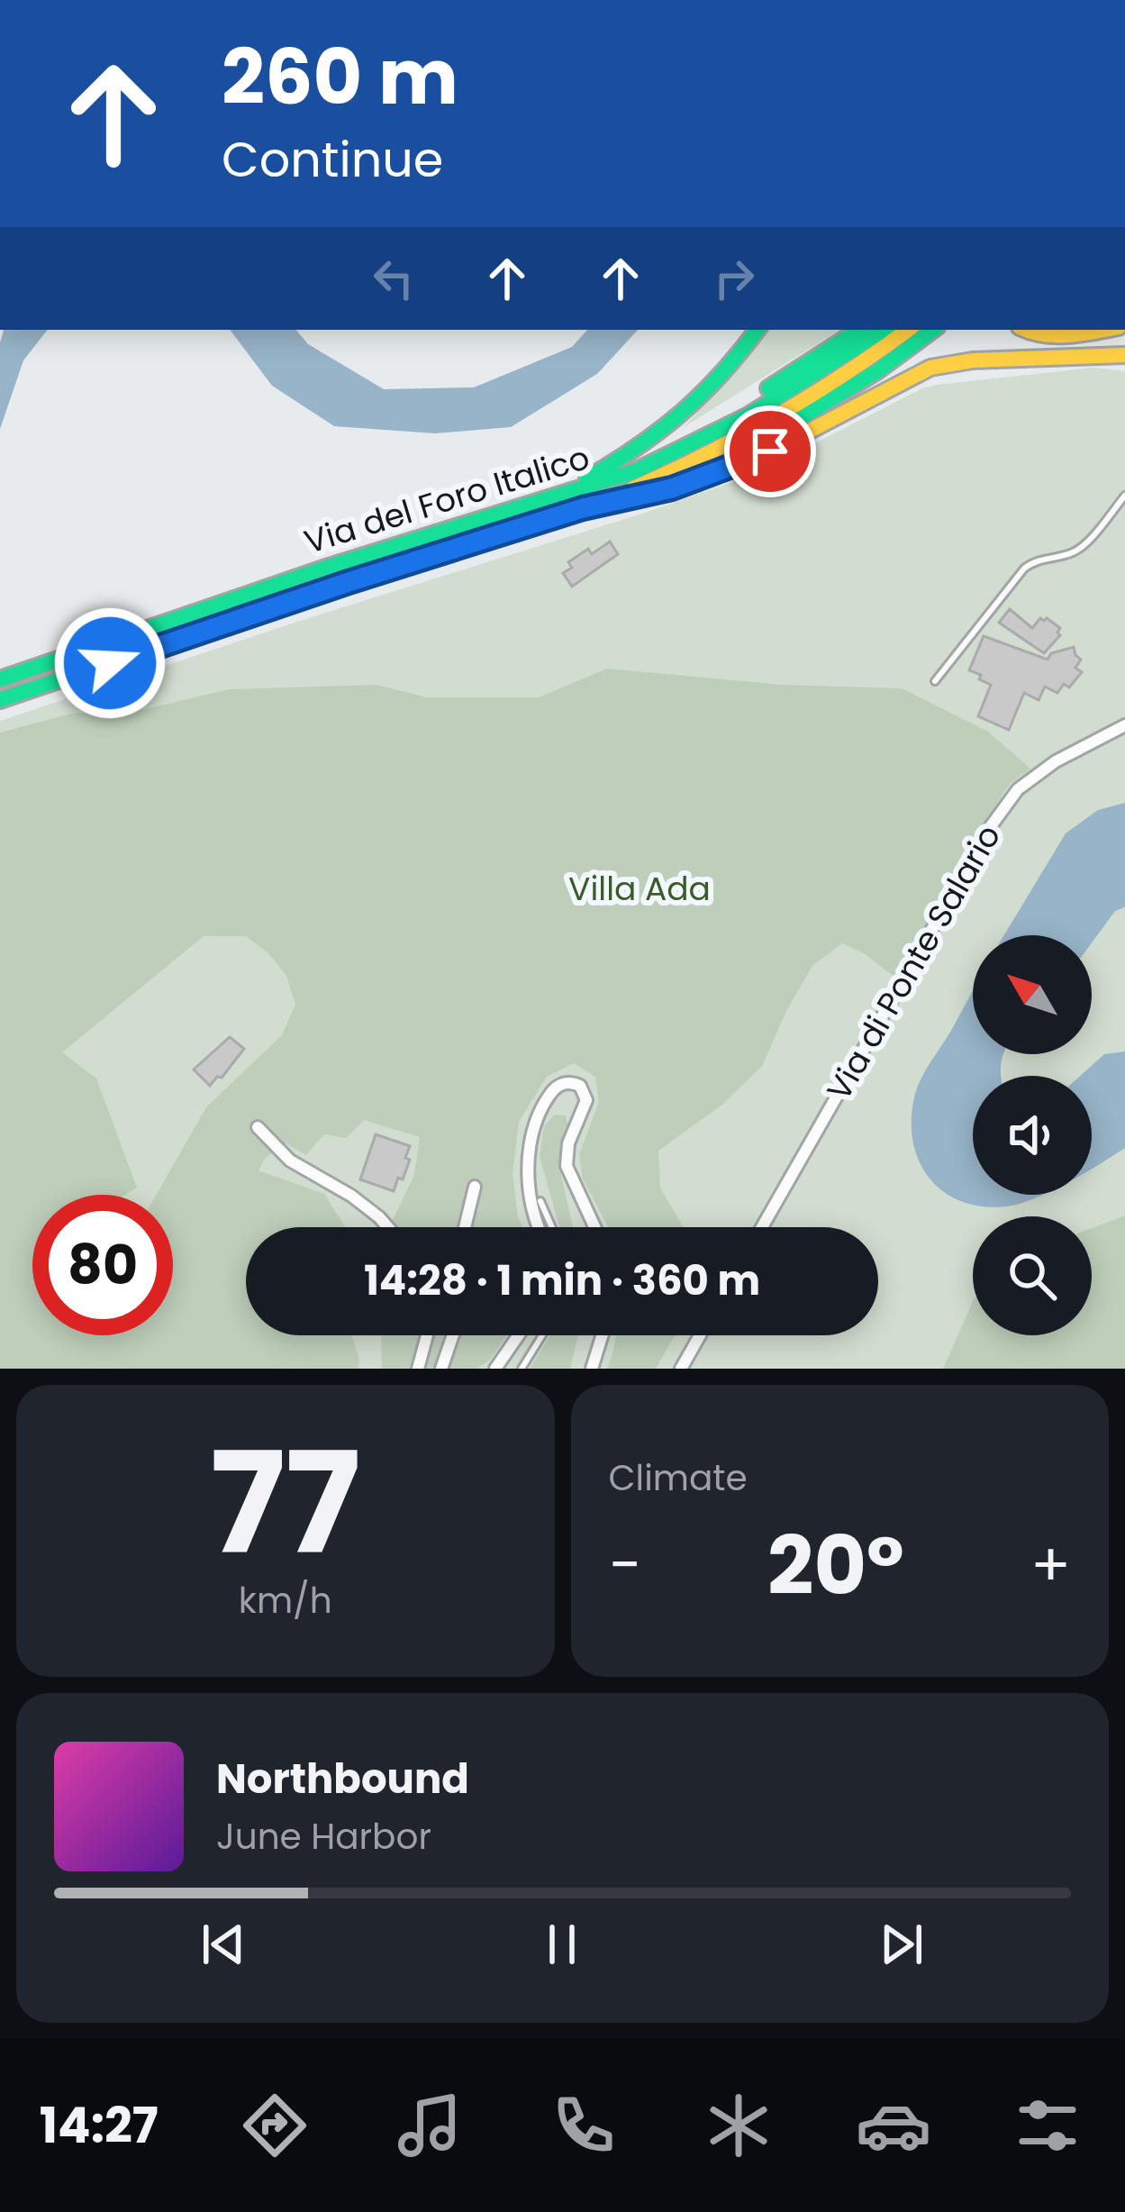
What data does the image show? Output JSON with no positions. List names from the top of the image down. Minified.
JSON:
{"streets":{"highway":["Via del Foro Italico"],"street":["Via di Ponte Salario"]},"parks":["Villa Ada"],"north":"top left","page":{"turn":["260 m","Continue"],"limit":"80","trip":"14:28 · 1 min · 360 m","tile":[["77","km/h"],"Climate"],"heat":["−","20°","+"],"song":["Northbound","June Harbor"],"tabs":"14:27"}}
